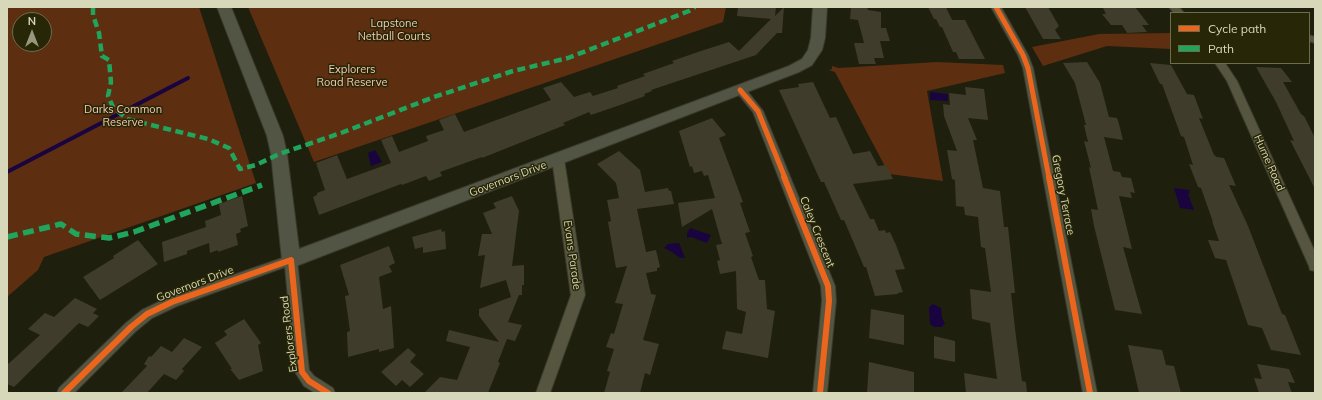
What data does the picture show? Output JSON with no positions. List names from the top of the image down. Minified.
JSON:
{"streets":{"main road":["Governors Drive","Explorers Road"],"street":["Hume Road","Gregory Terrace","Caley Crescent","Evans Parade"]},"crossings":[["Governors Drive","Caley Crescent"],["Governors Drive","Evans Parade"],["Governors Drive","Explorers Road"]],"parks":["Lapstone Netball Courts","Explorers Road Reserve","Darks Common Reserve"],"legend":["Cycle path","Path"],"north":"top"}
